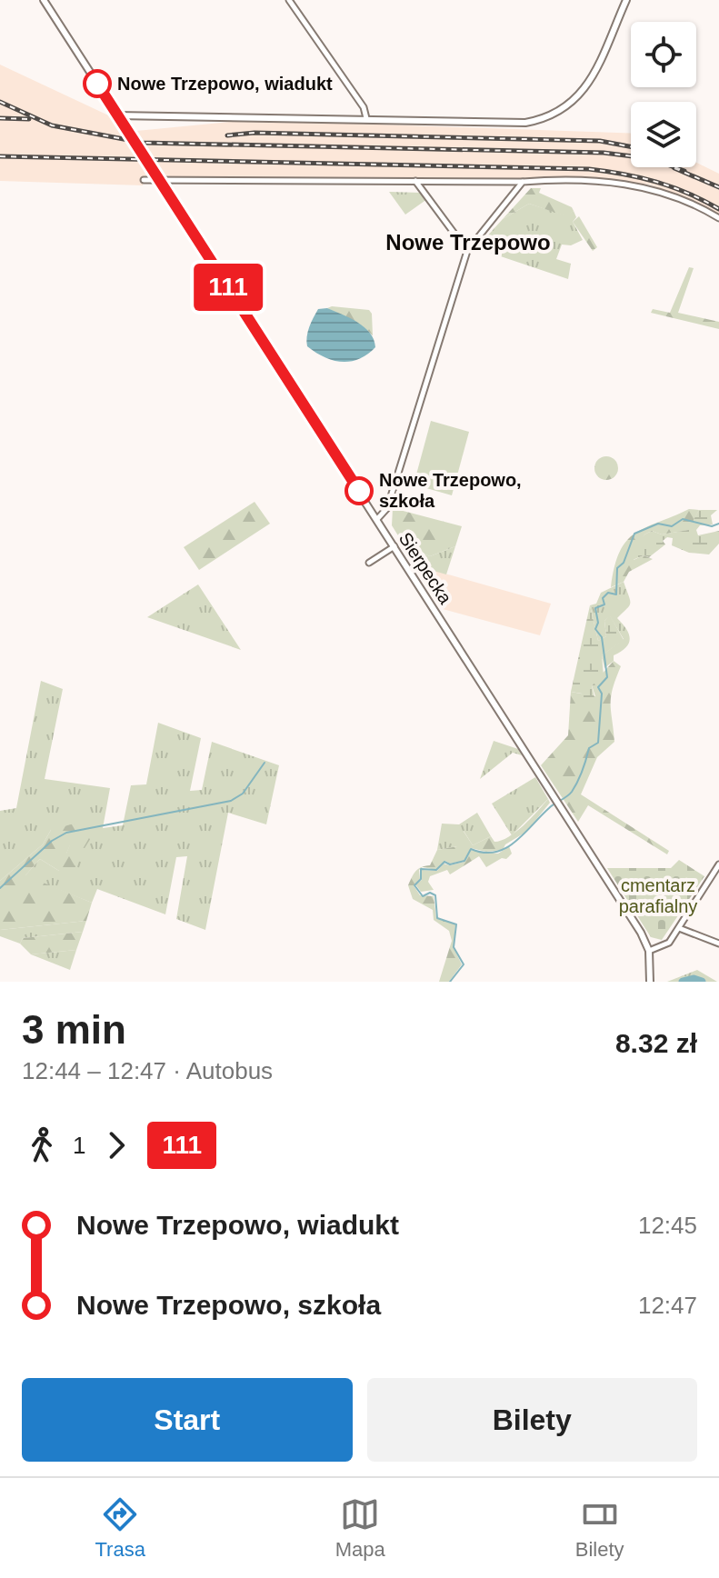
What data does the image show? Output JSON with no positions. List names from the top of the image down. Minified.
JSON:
{"streets":{"street":["Sierpecka"]},"districts":["Nowe Trzepowo"],"parks":["cmentarz parafialny"],"places":["Nowe Trzepowo, wiadukt","Nowe Trzepowo, szkoła"],"lines":["bus line 111"],"page":{"on_map":"111","heading":["3 min","12:44 – 12:47 · Autobus","8.32 zł"],"legs":["1","111"],"list":[{"name":"Nowe Trzepowo, wiadukt","value":"12:45"},{"name":"Nowe Trzepowo, szkoła","value":"12:47"}],"buttons":["Start","Bilety"],"tabs":["Trasa","Mapa","Bilety"]}}
